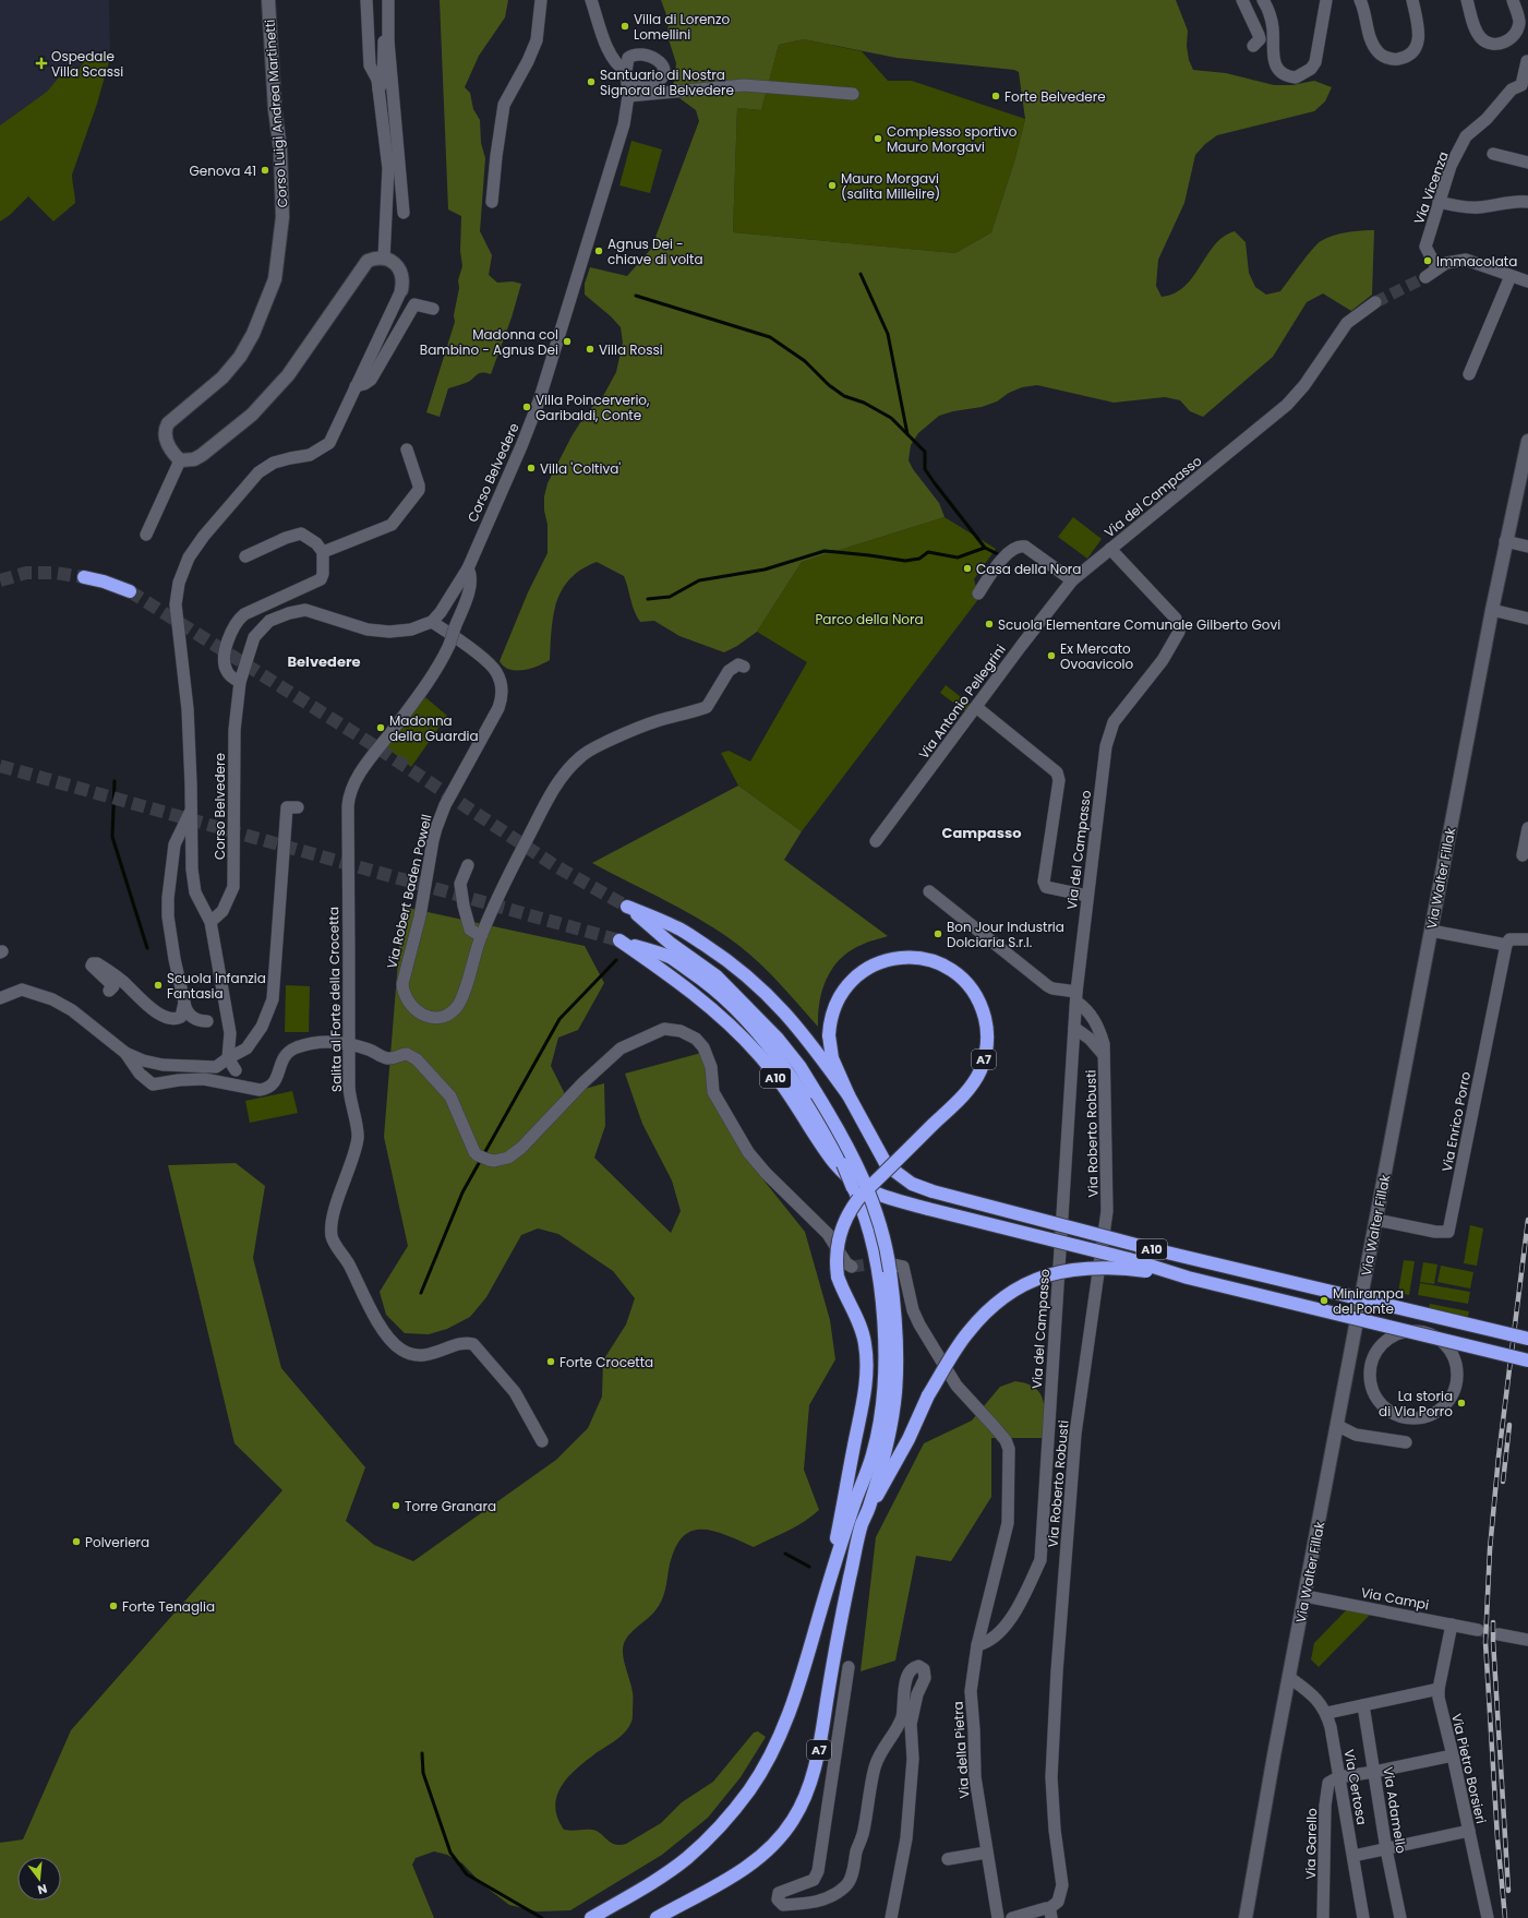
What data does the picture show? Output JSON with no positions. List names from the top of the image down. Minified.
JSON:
{"streets":{"highway":["A7","A10"],"main road":["Corso Luigi Andrea Martinetti","Via Walter Fillak"],"street":["Via Vicenza","Corso Belvedere","Via del Campasso","Via Antonio Pellegrini","Via Robert Baden Powell","Salita al Forte della Crocetta","Via Enrico Porro","Via Roberto Robusti","Via Campi","Via della Pietra","Via Pietro Borsieri","Via Certosa","Via Adamello","Via Garello"]},"crossings":[["Corso Belvedere","Via Robert Baden Powell"],["Corso Belvedere","Salita al Forte della Crocetta"],["Via del Campasso","Via Antonio Pellegrini"],["Via del Campasso","Via Roberto Robusti"],["Via del Campasso","Via della Pietra"],["Via Walter Fillak","Via Enrico Porro"],["Via Walter Fillak","Via Campi"],["Via Walter Fillak","Via Certosa"],["A7","A10"],["A7","Via della Pietra"],["Via Campi","Via Pietro Borsieri"],["Via Certosa","Via Garello"]],"districts":["Belvedere","Campasso"],"parks":["Parco della Nora"],"places":{"other":["Villa di Lorenzo Lomellini","Santuario di Nostra Signora di Belvedere","Forte Belvedere","Complesso sportivo Mauro Morgavi","Genova 41","Mauro Morgavi (salita Millelire)","Agnus Dei - chiave di volta","Immacolata","Madonna col Bambino - Agnus Dei","Villa Rossi","Villa Poincerverio, Garibaldi, Conte","Villa 'Coltiva'","Casa della Nora","Scuola Elementare Comunale Gilberto Govi","Ex Mercato Ovoavicolo","Madonna della Guardia","Bon Jour Industria Dolciaria S.r.l.","Scuola Infanzia Fantasia","Minirampa del Ponte","Forte Crocetta","La storia di Via Porro","Torre Granara","Polveriera","Forte Tenaglia"],"health":["Ospedale Villa Scassi"]},"north":"bottom"}
